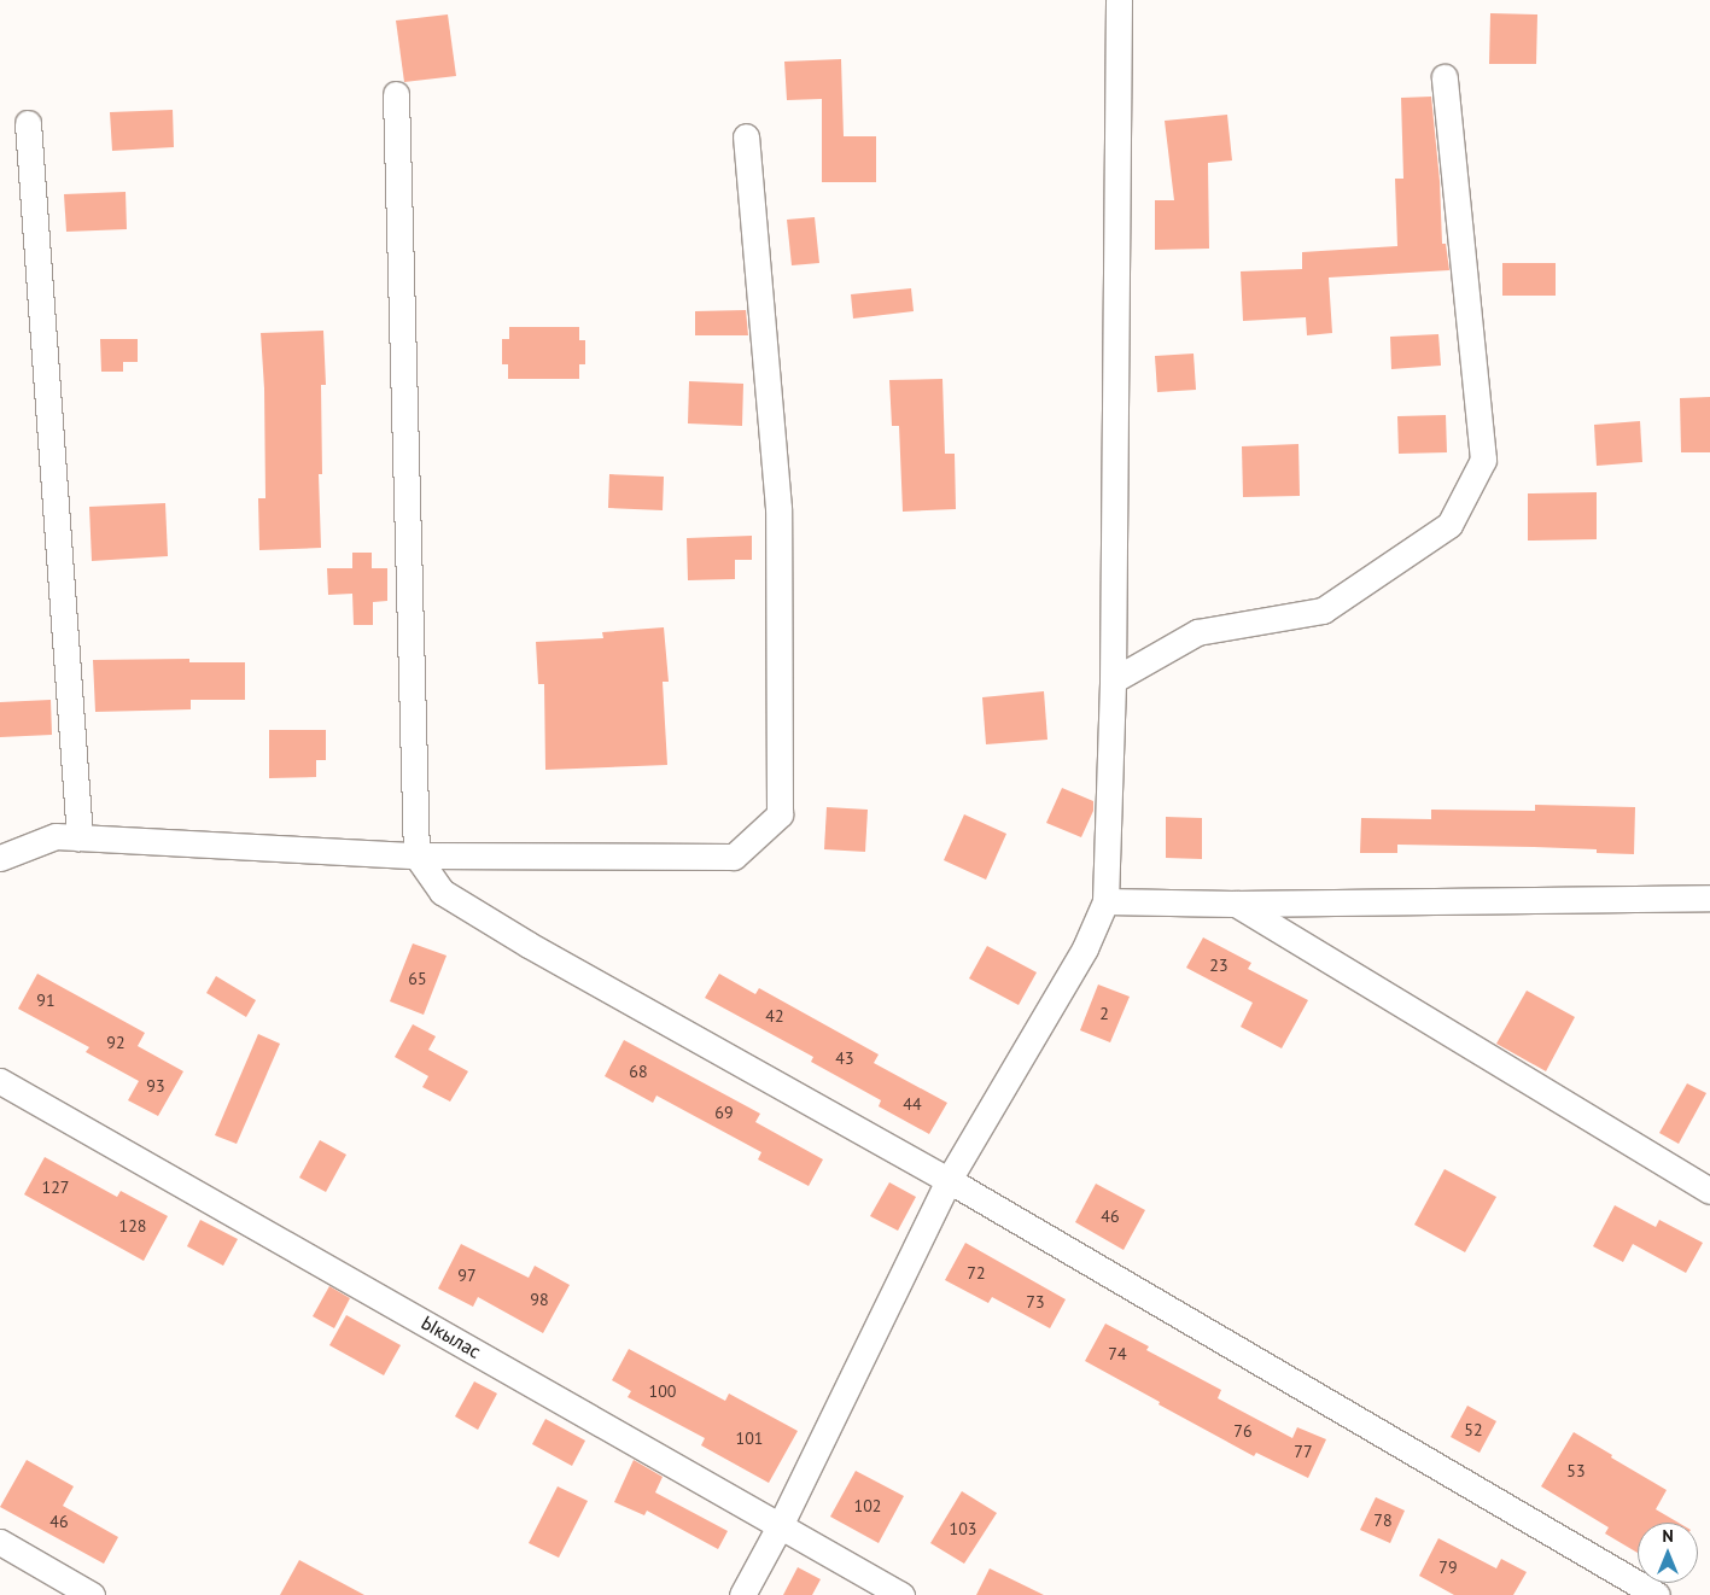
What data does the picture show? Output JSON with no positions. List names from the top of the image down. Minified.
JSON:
{"streets":{"street":["Ыкылас"]},"house_numbers":["23","65","91","2","42","92","43","68","93","44","69","127","46","128","72","97","98","73","74","100","52","76","101","77","53","102","78","46","103","79"],"north":"top"}
